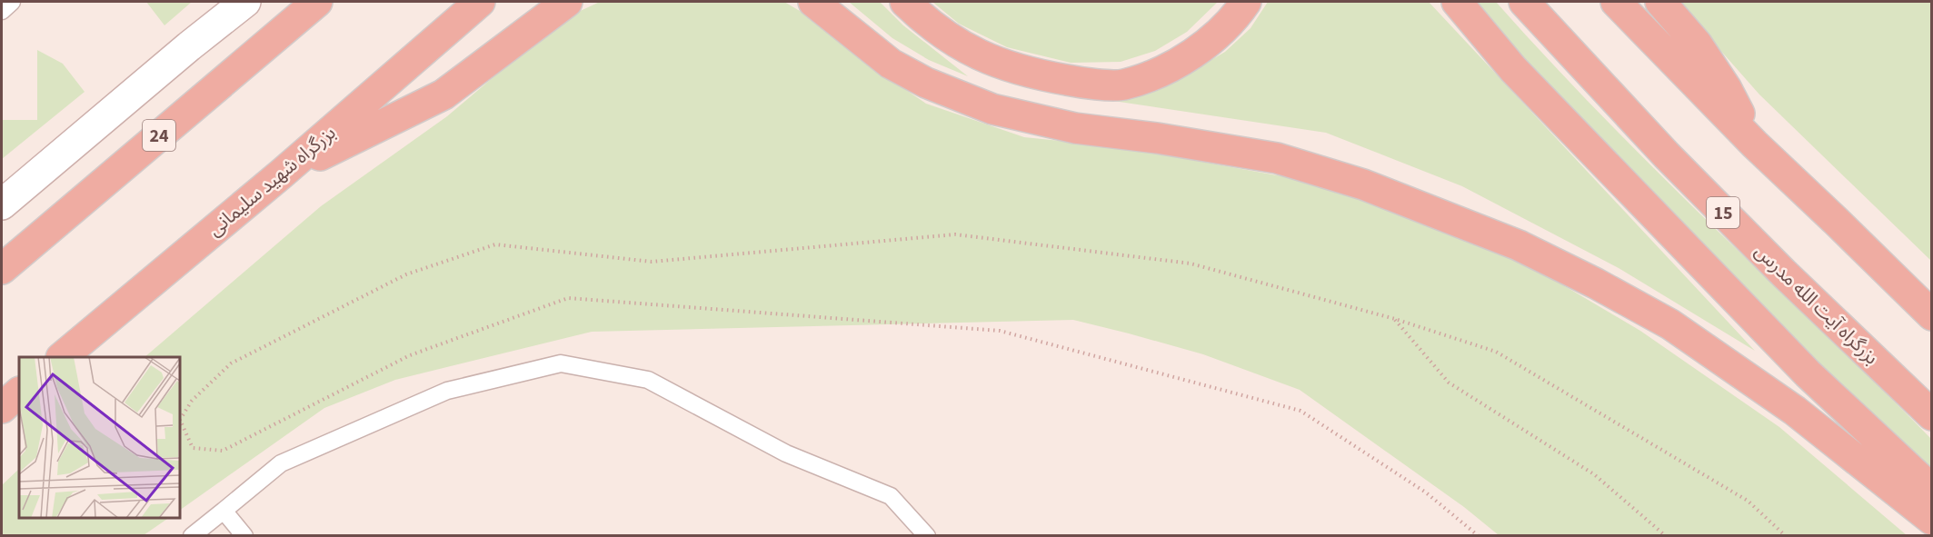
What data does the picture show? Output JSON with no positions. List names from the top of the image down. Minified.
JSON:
{"streets":{"highway":["24","بزرگراه شهید سلیمانی","15","بزرگراه آیت الله مدرس"]}}
